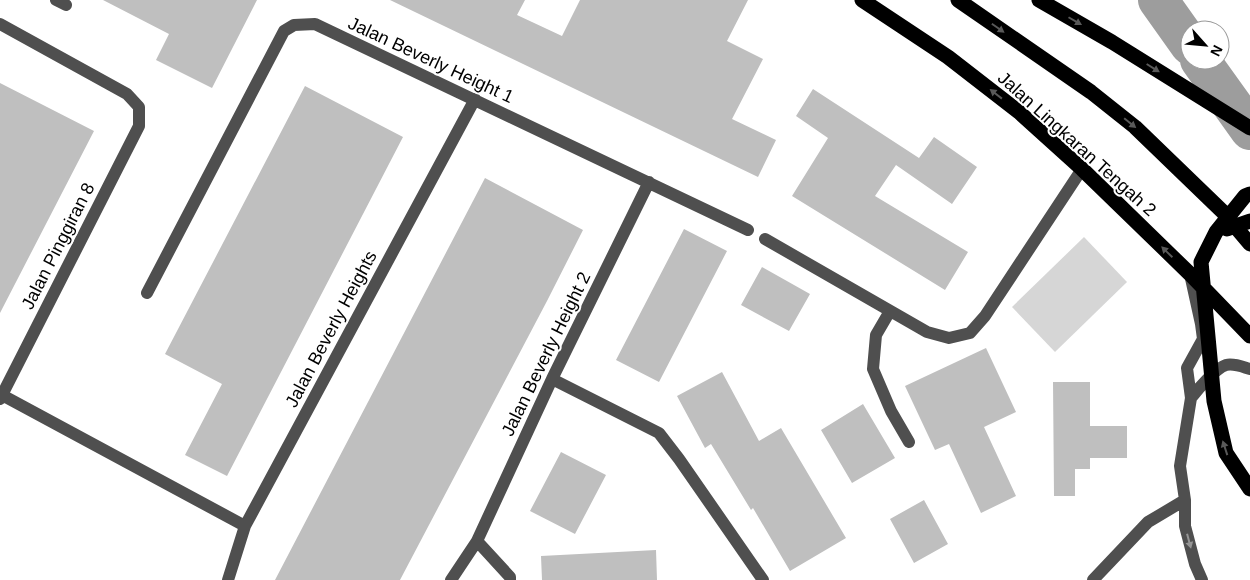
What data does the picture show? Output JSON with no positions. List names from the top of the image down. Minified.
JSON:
{"streets":{"highway":["Jalan Lingkaran Tengah 2"],"street":["Jalan Beverly Height 1","Jalan Pinggiran 8","Jalan Beverly Heights","Jalan Beverly Height 2"]},"crossings":[["Jalan Beverly Height 1","Jalan Beverly Heights"],["Jalan Beverly Height 1","Jalan Beverly Height 2"]],"north":"bottom right"}
